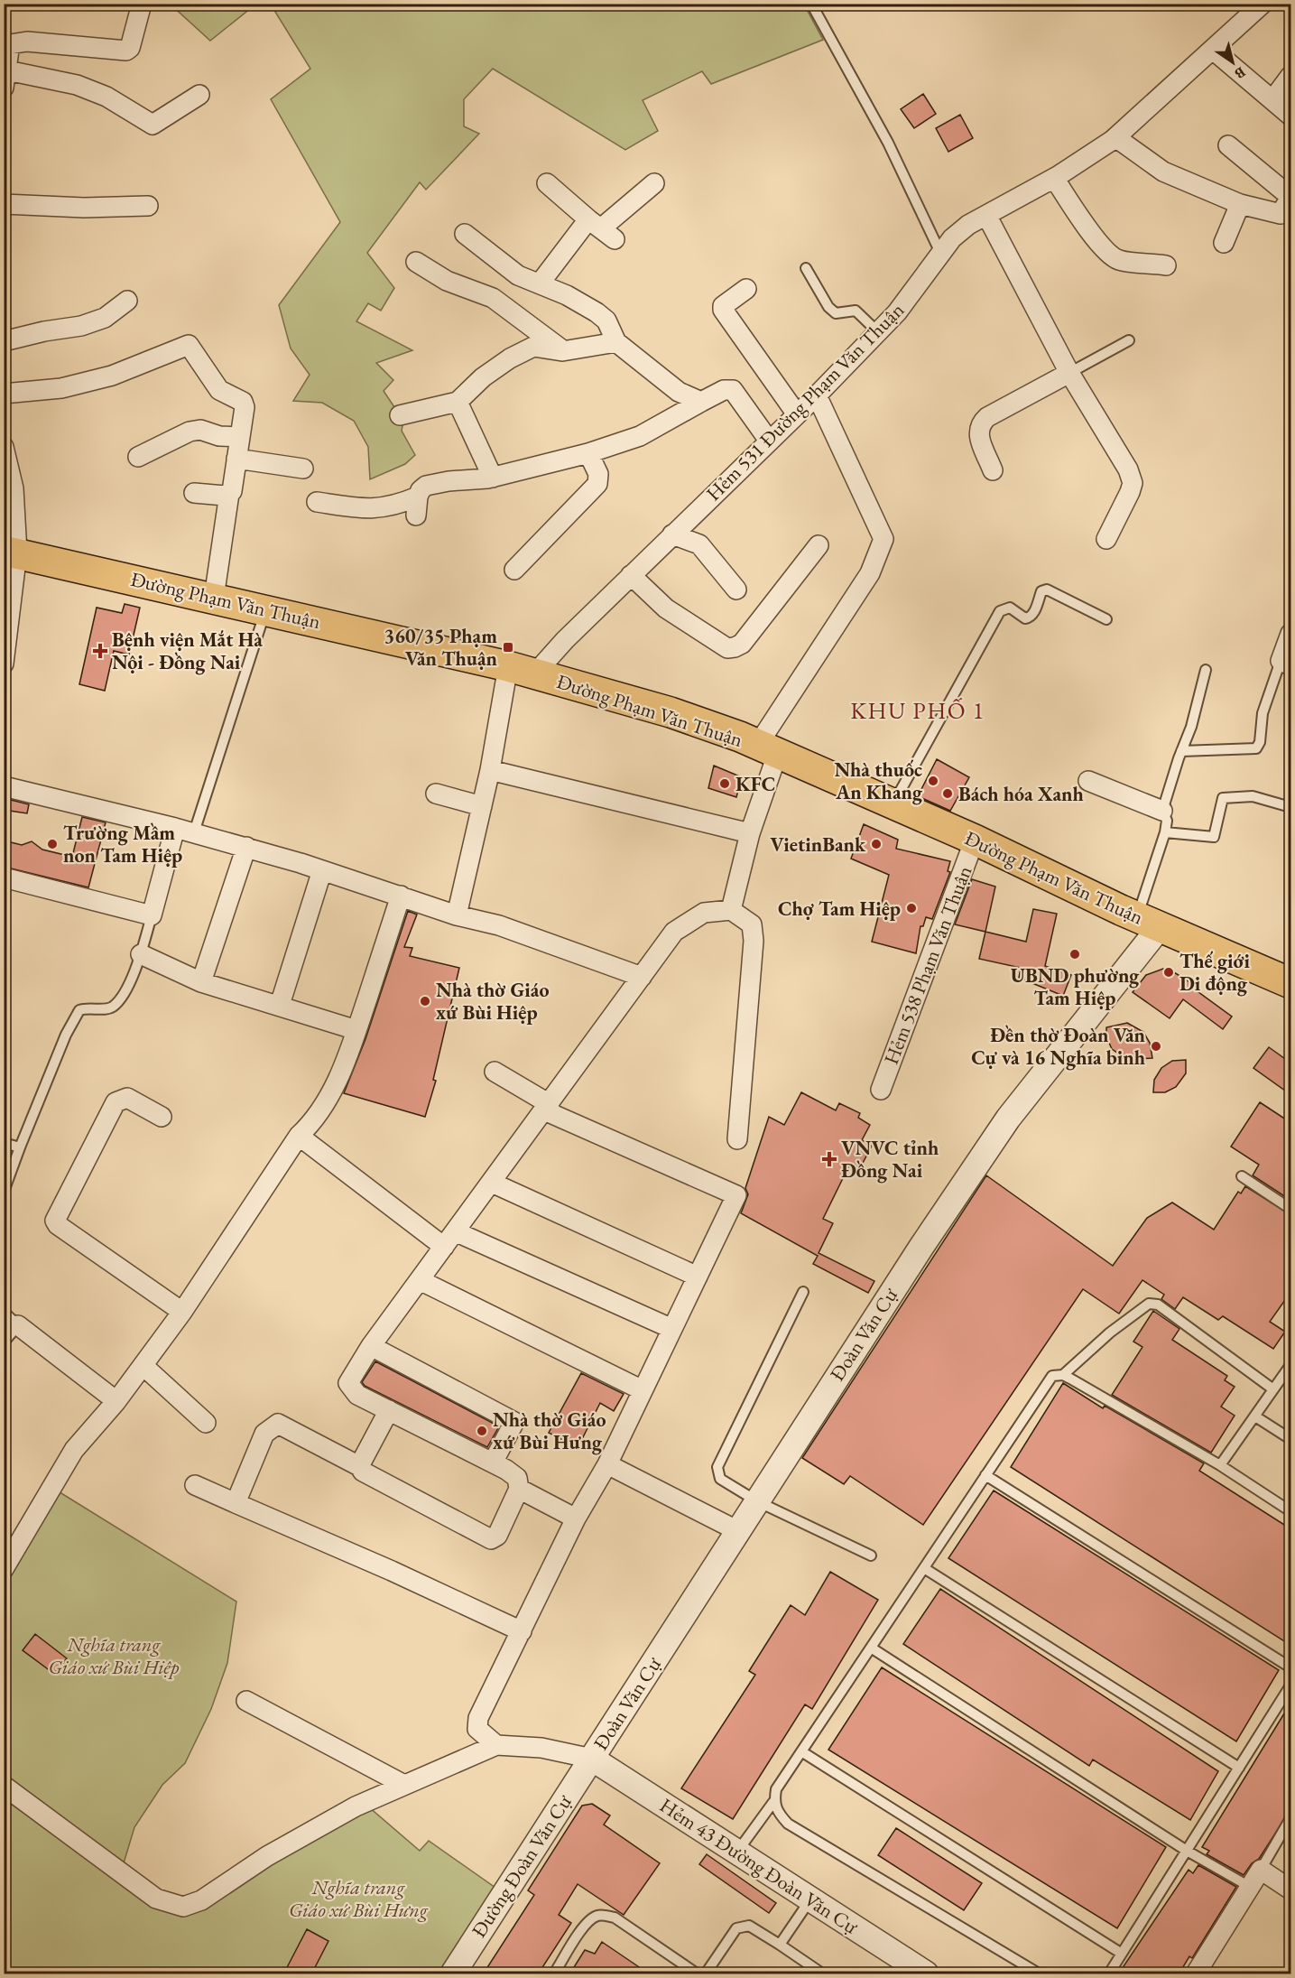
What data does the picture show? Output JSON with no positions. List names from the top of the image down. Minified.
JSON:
{"streets":{"main road":["Đường Phạm Văn Thuận"],"street":["Hẻm 531 Đường Phạm Văn Thuận","Hẻm 538 Phạm Văn Thuận","Đoàn Văn Cự","Đường Đoàn Văn Cự","Hẻm 43 Đường Đoàn Văn Cự"]},"crossings":[["Hẻm 531 Đường Phạm Văn Thuận","Đường Phạm Văn Thuận"],["Đường Phạm Văn Thuận","Hẻm 538 Phạm Văn Thuận"],["Đường Phạm Văn Thuận","Đoàn Văn Cự"],["Đoàn Văn Cự","Đường Đoàn Văn Cự"],["Đoàn Văn Cự","Hẻm 43 Đường Đoàn Văn Cự"],["Đường Đoàn Văn Cự","Hẻm 43 Đường Đoàn Văn Cự"]],"districts":["KHU PHỐ 1"],"parks":["Nghĩa trang Giáo xứ Bùi Hiệp","Nghĩa trang Giáo xứ Bùi Hưng"],"places":{"transit":["360/35 Phạm Văn Thuận"],"health":["Bệnh viện Mắt Hà Nội - Đồng Nai","VNVC tỉnh Đồng Nai"],"other":["Nhà thuốc An Khang","KFC","Bách hóa Xanh","Trường Mầm non Tam Hiệp","VietinBank","Chợ Tam Hiệp","UBND phường Tam Hiệp","Thế giới Di động","Nhà thờ Giáo xứ Bùi Hiệp","Đền thờ Đoàn Văn Cự và 16 Nghĩa binh","Nhà thờ Giáo xứ Bùi Hưng"]},"north":"bottom right"}
